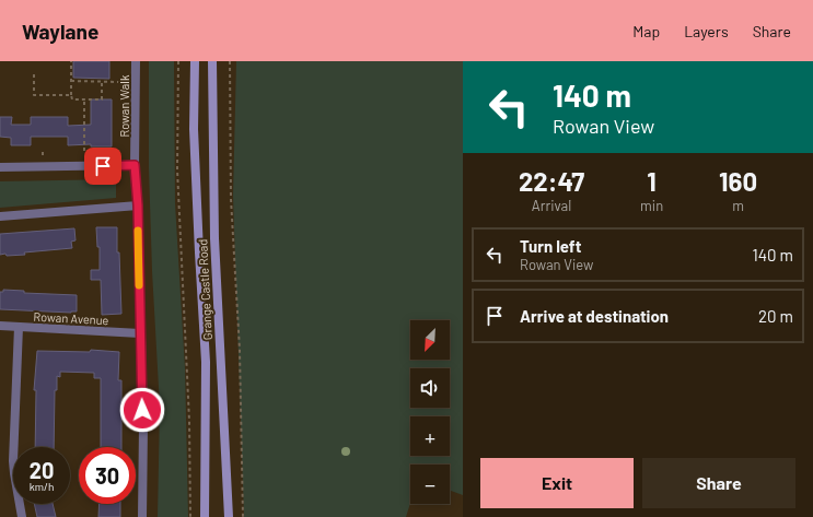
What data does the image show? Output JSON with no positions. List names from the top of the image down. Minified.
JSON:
{"streets":{"main road":["Grange Castle Road"],"street":["Rowan Walk","Rowan Avenue"]},"crossings":[["Rowan Walk","Rowan Avenue"]],"north":"bottom left","page":{"header":"Waylane","nav":["Map","Layers","Share"],"turn":["140 m","Rowan View"],"eta":["22:47","Arrival","1","min","160","m"],"list":[{"name":"Turn left","note":"Rowan View","value":"140 m"},{"name":"Arrive at destination","value":"20 m"}],"map_buttons":["+","−"],"speed":"20 km/h","limit":"30","buttons":["Exit","Share"]}}
